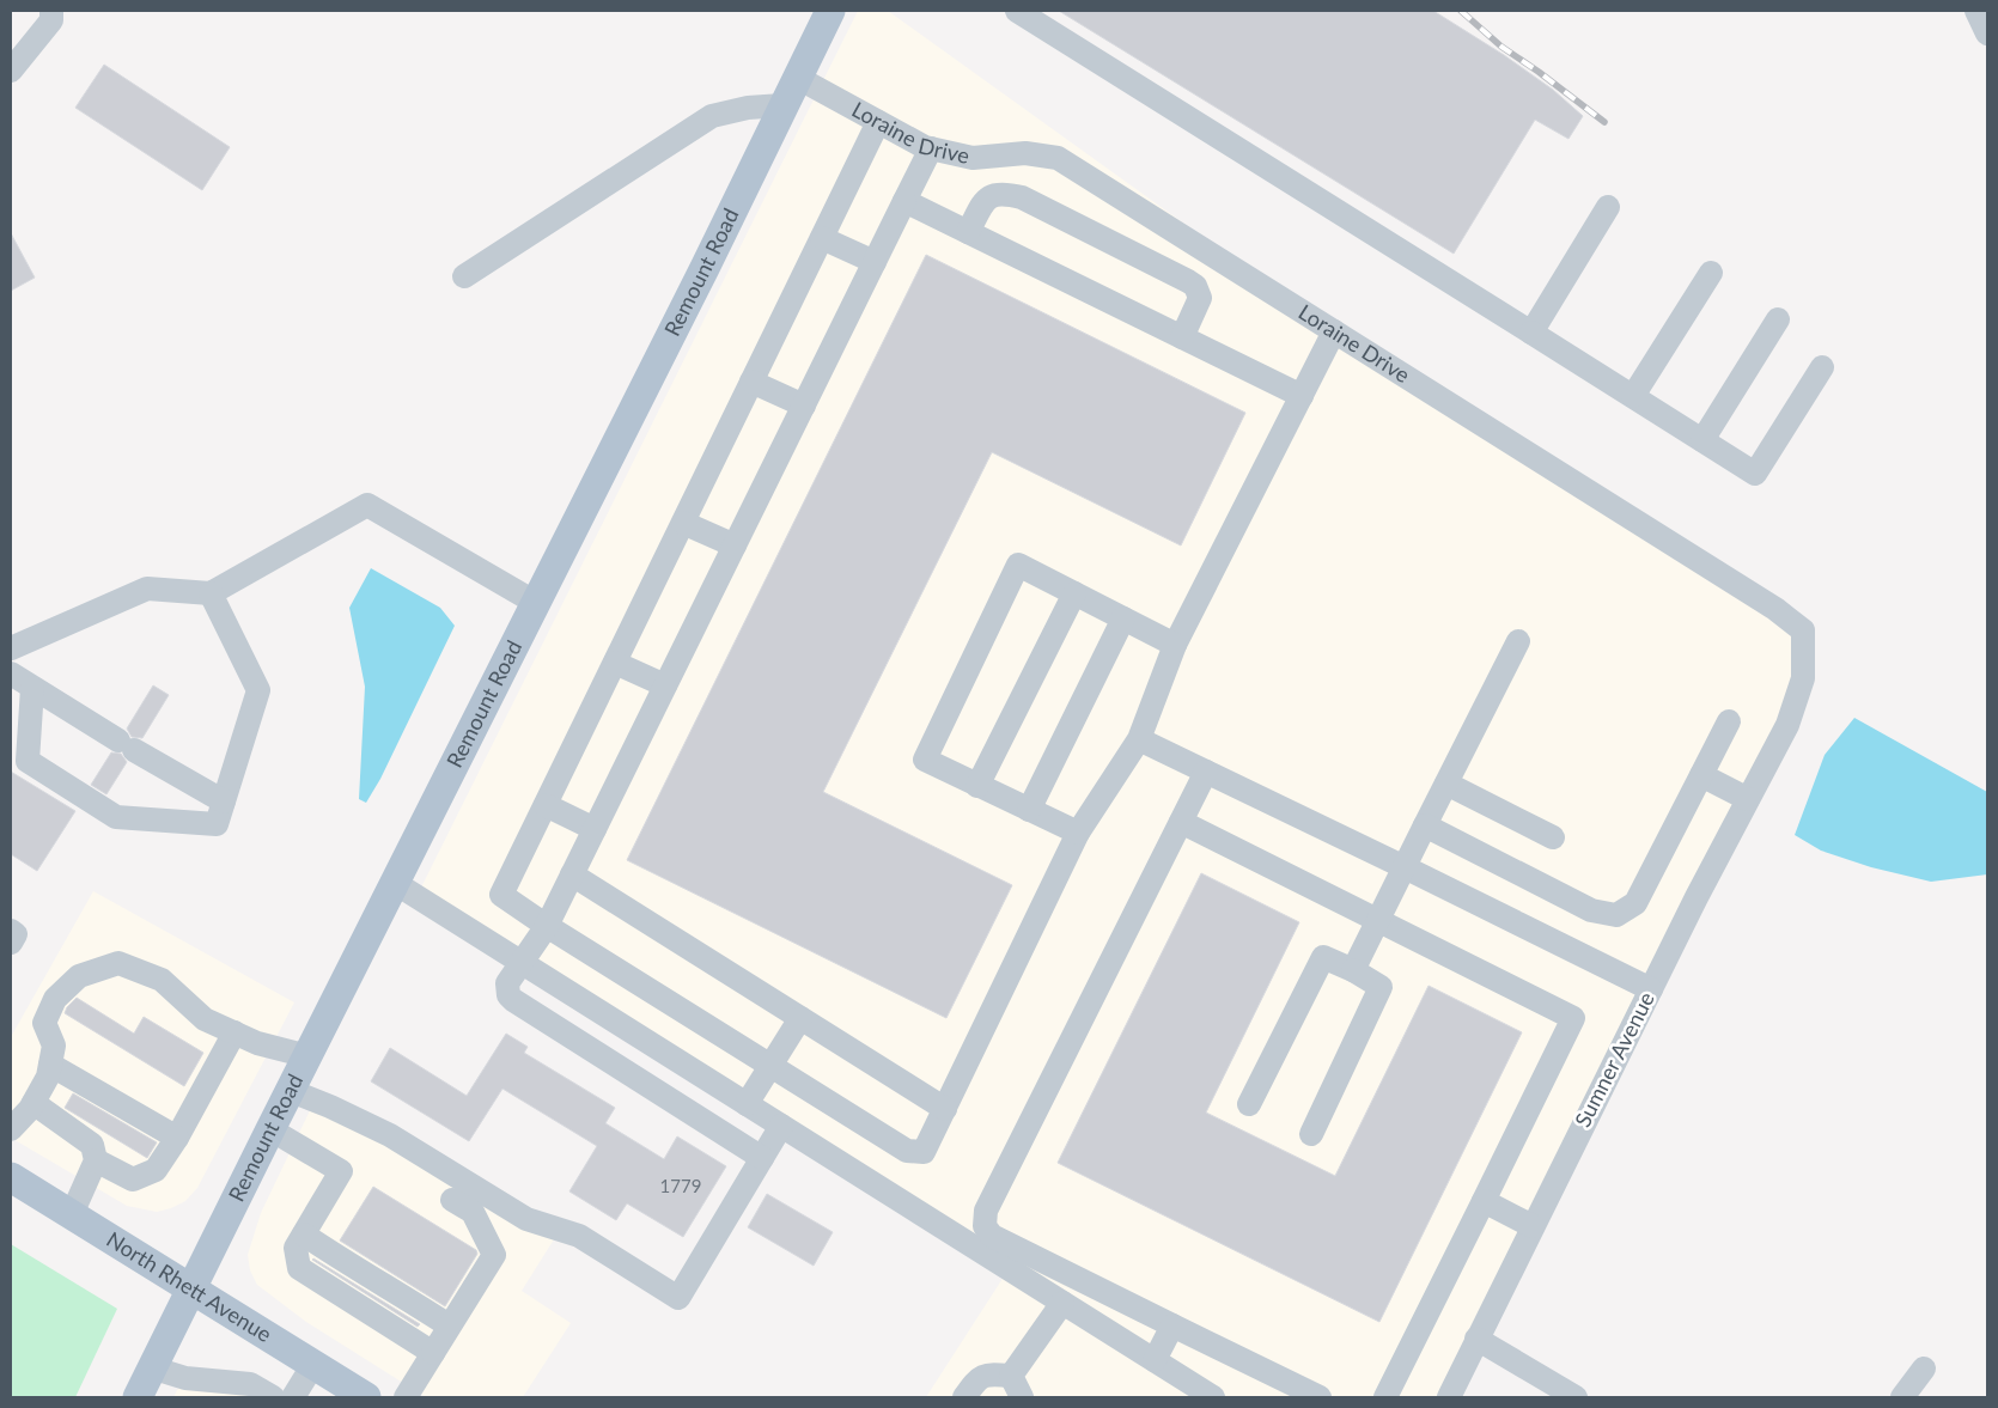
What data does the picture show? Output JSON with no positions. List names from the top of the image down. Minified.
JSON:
{"streets":{"main road":["Remount Road","North Rhett Avenue"],"street":["Loraine Drive","Sumner Avenue"]},"crossings":[["Loraine Drive","Remount Road"],["Loraine Drive","Sumner Avenue"],["Remount Road","North Rhett Avenue"]],"house_numbers":["1779"]}
